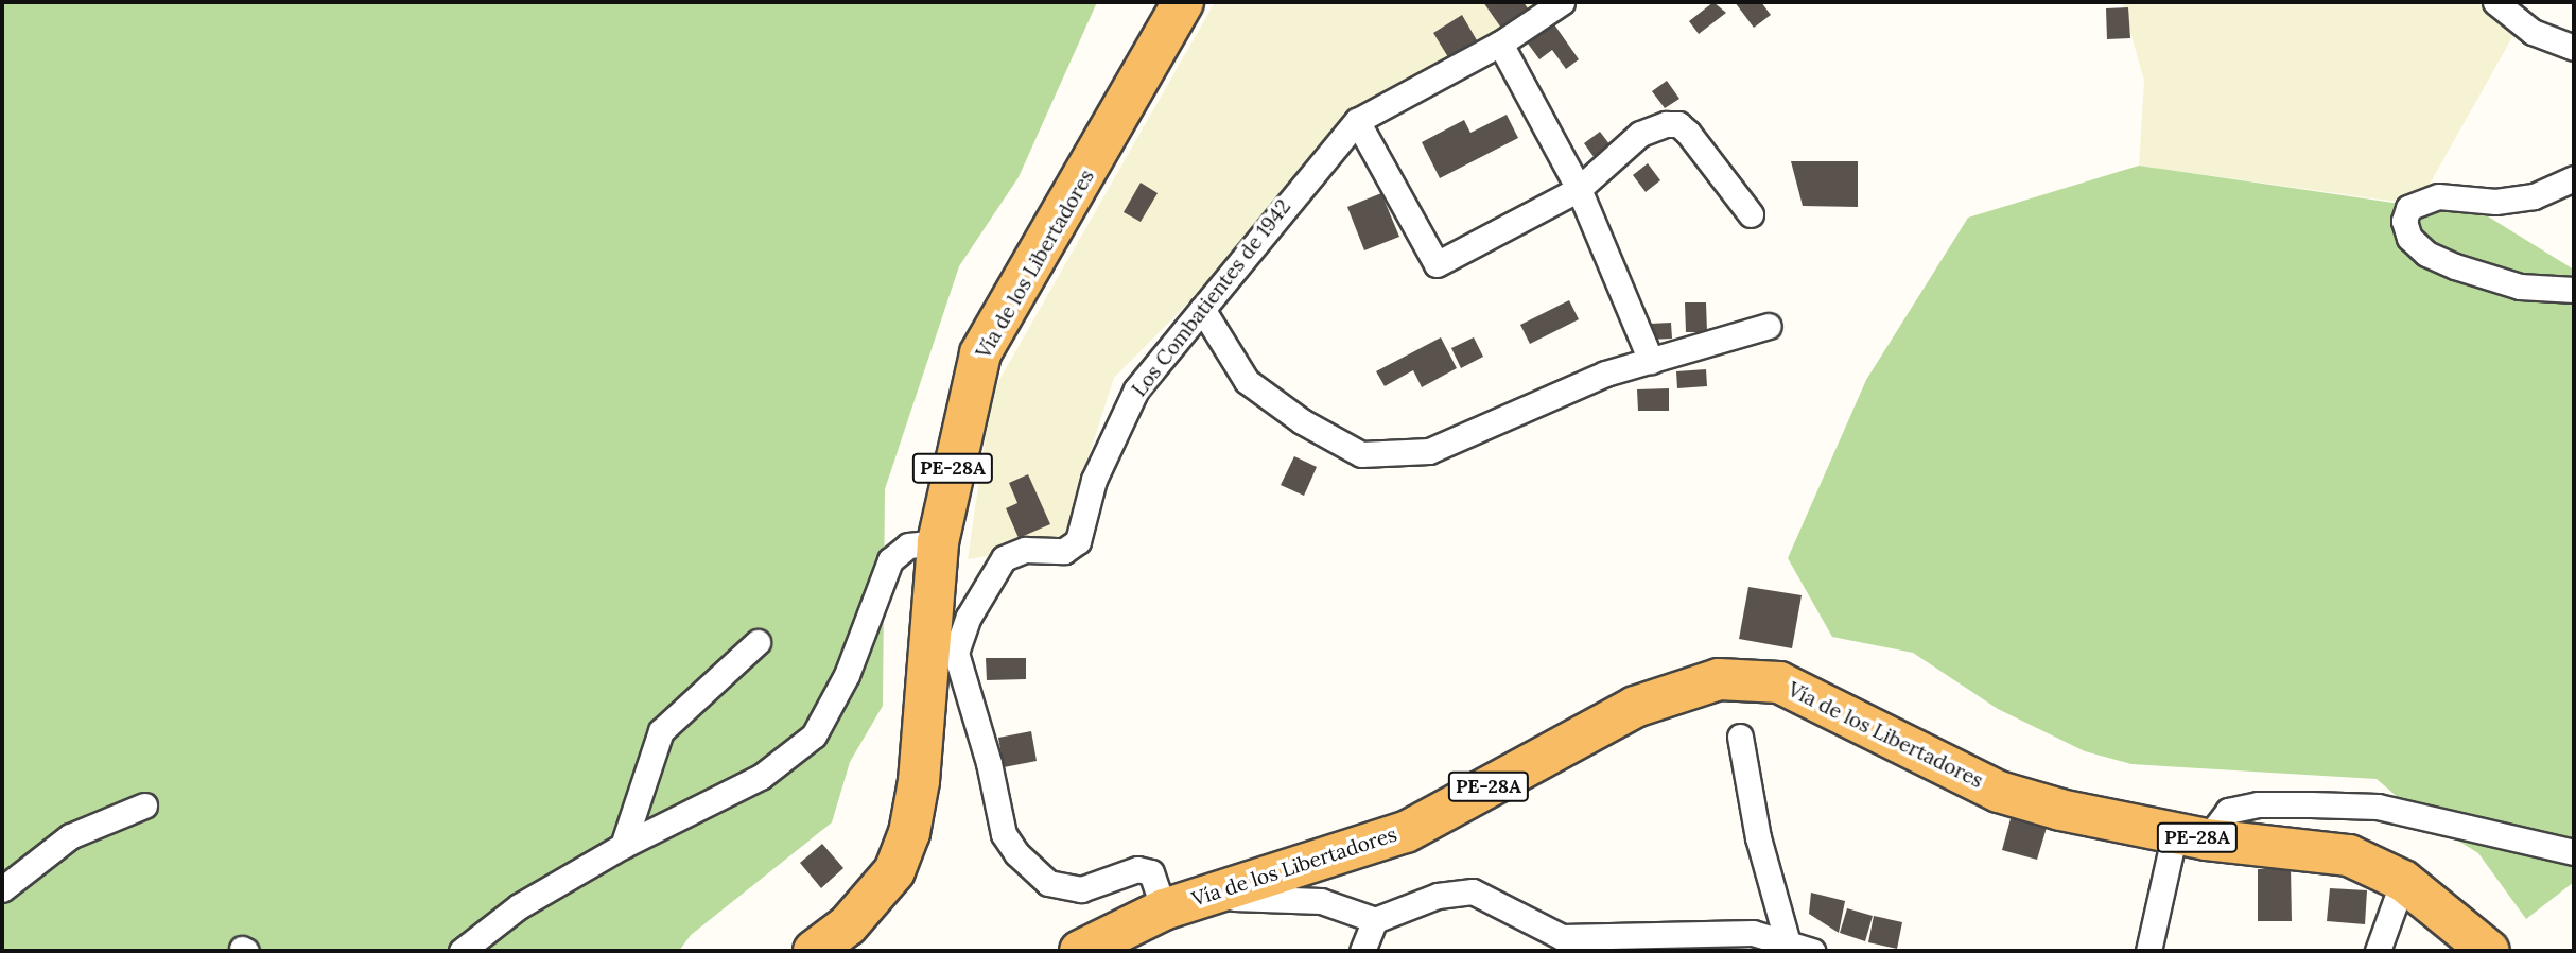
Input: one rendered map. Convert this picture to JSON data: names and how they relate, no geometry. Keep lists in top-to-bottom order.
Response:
{
  "streets": {
    "highway": ["Vía de los Libertadores", "PE-28A"],
    "street": ["Los Combatientes de 1942"]
  },
  "crossings": [
    ["Vía de los Libertadores", "Los Combatientes de 1942"]
  ]
}
